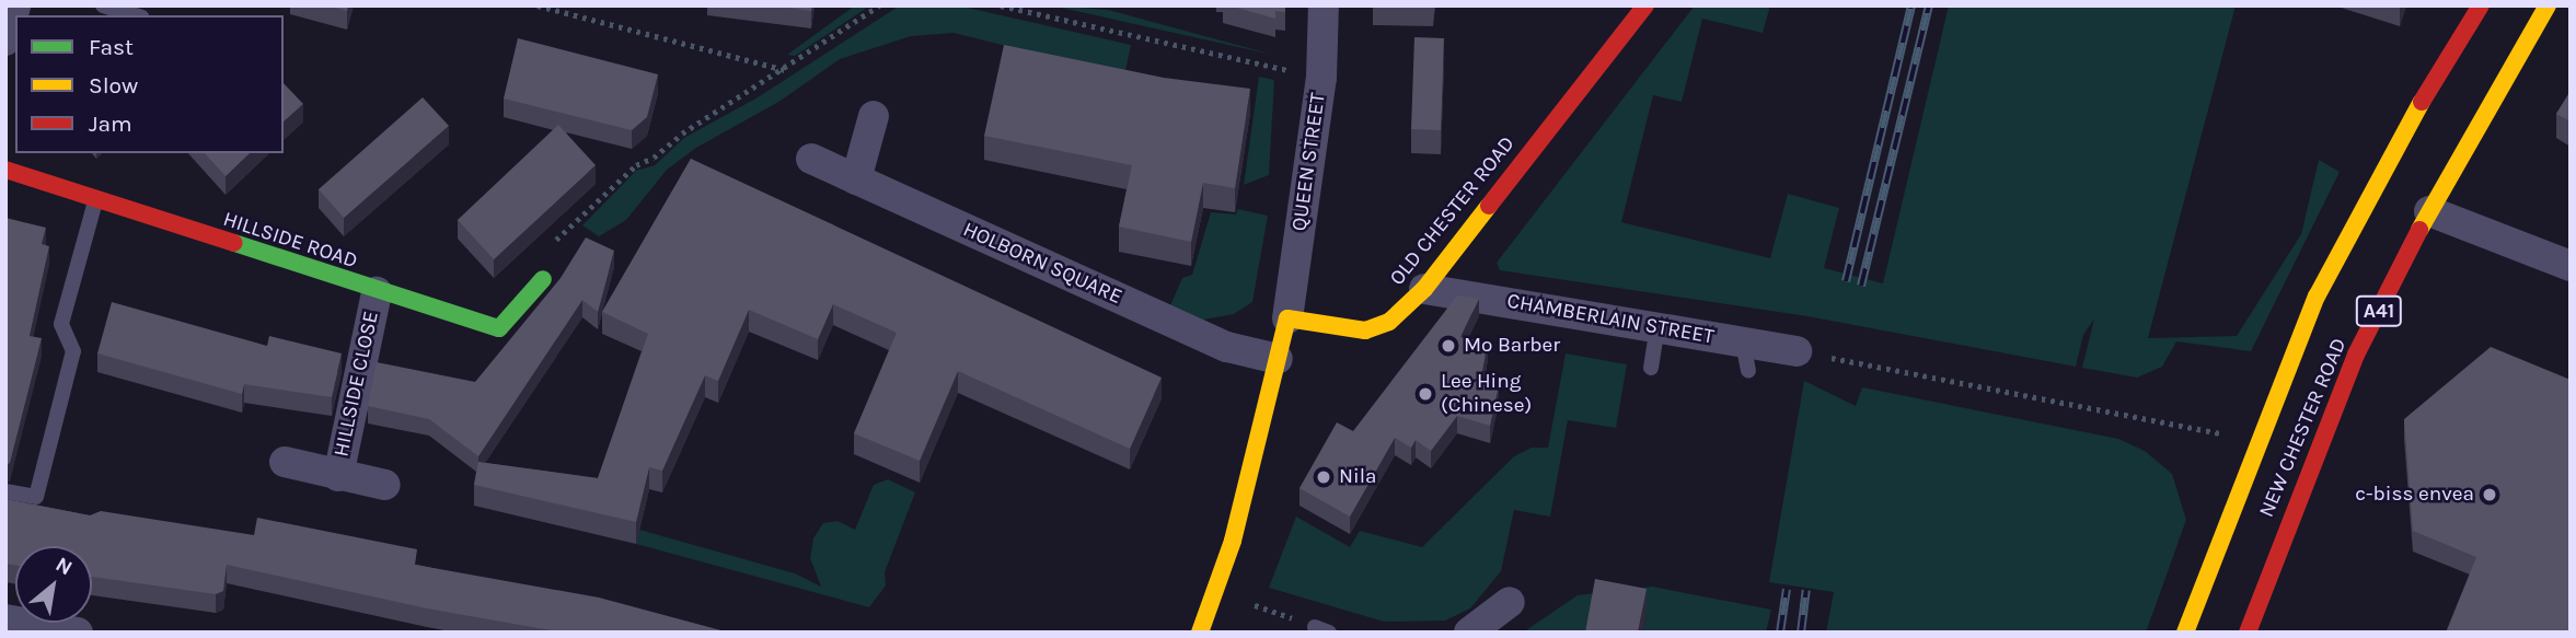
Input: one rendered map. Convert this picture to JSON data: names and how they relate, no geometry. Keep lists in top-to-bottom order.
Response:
{
  "streets": {
    "main road": [
      "OLD CHESTER ROAD",
      "HILLSIDE ROAD",
      "A41",
      "NEW CHESTER ROAD"
    ],
    "street": [
      "QUEEN STREET",
      "HOLBORN SQUARE",
      "CHAMBERLAIN STREET",
      "HILLSIDE CLOSE"
    ]
  },
  "crossings": [
    ["QUEEN STREET", "OLD CHESTER ROAD"],
    ["OLD CHESTER ROAD", "CHAMBERLAIN STREET"],
    ["HILLSIDE ROAD", "HILLSIDE CLOSE"]
  ],
  "places": [
    "Mo Barber",
    "Lee Hing (Chinese)",
    "Nila",
    "c-biss envea"
  ],
  "legend": ["Fast", "Slow", "Jam"],
  "north": "top right"
}
